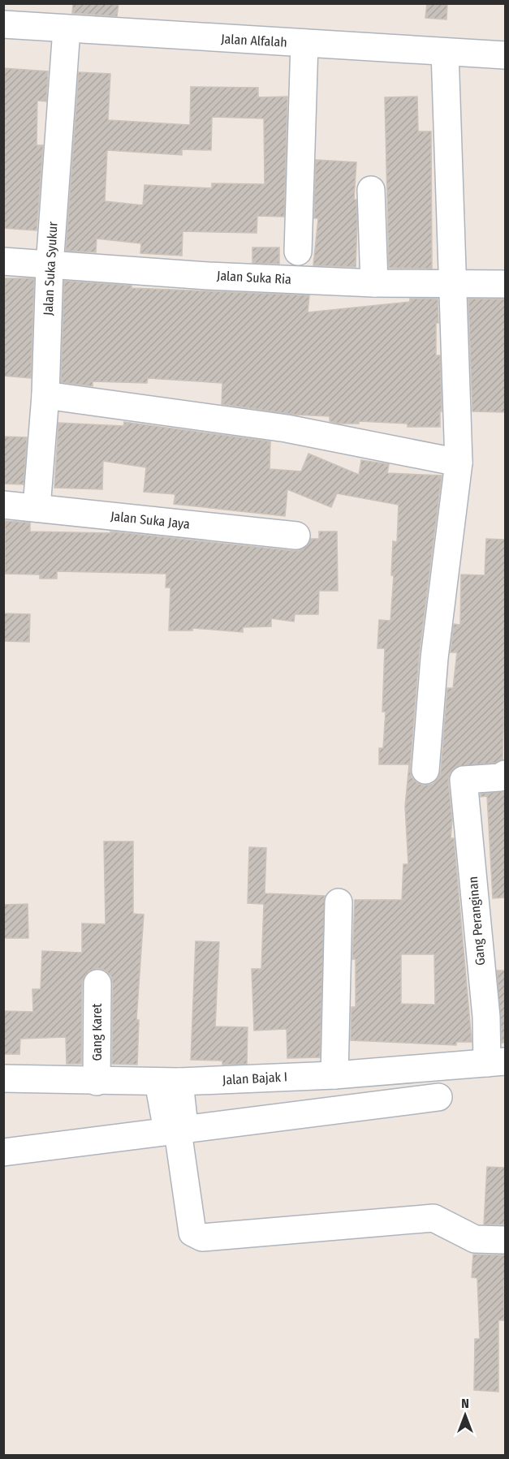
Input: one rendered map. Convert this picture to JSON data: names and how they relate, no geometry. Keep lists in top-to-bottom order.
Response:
{
  "streets": {
    "street": [
      "Jalan Alfalah",
      "Jalan Suka Syukur",
      "Jalan Suka Ria",
      "Jalan Suka Jaya",
      "Gang Peranginan",
      "Gang Karet",
      "Jalan Bajak I"
    ]
  },
  "crossings": [
    ["Jalan Alfalah", "Jalan Suka Syukur"],
    ["Jalan Suka Syukur", "Jalan Suka Ria"],
    ["Jalan Suka Syukur", "Jalan Suka Jaya"],
    ["Gang Peranginan", "Jalan Bajak I"],
    ["Gang Karet", "Jalan Bajak I"]
  ],
  "north": "top"
}
